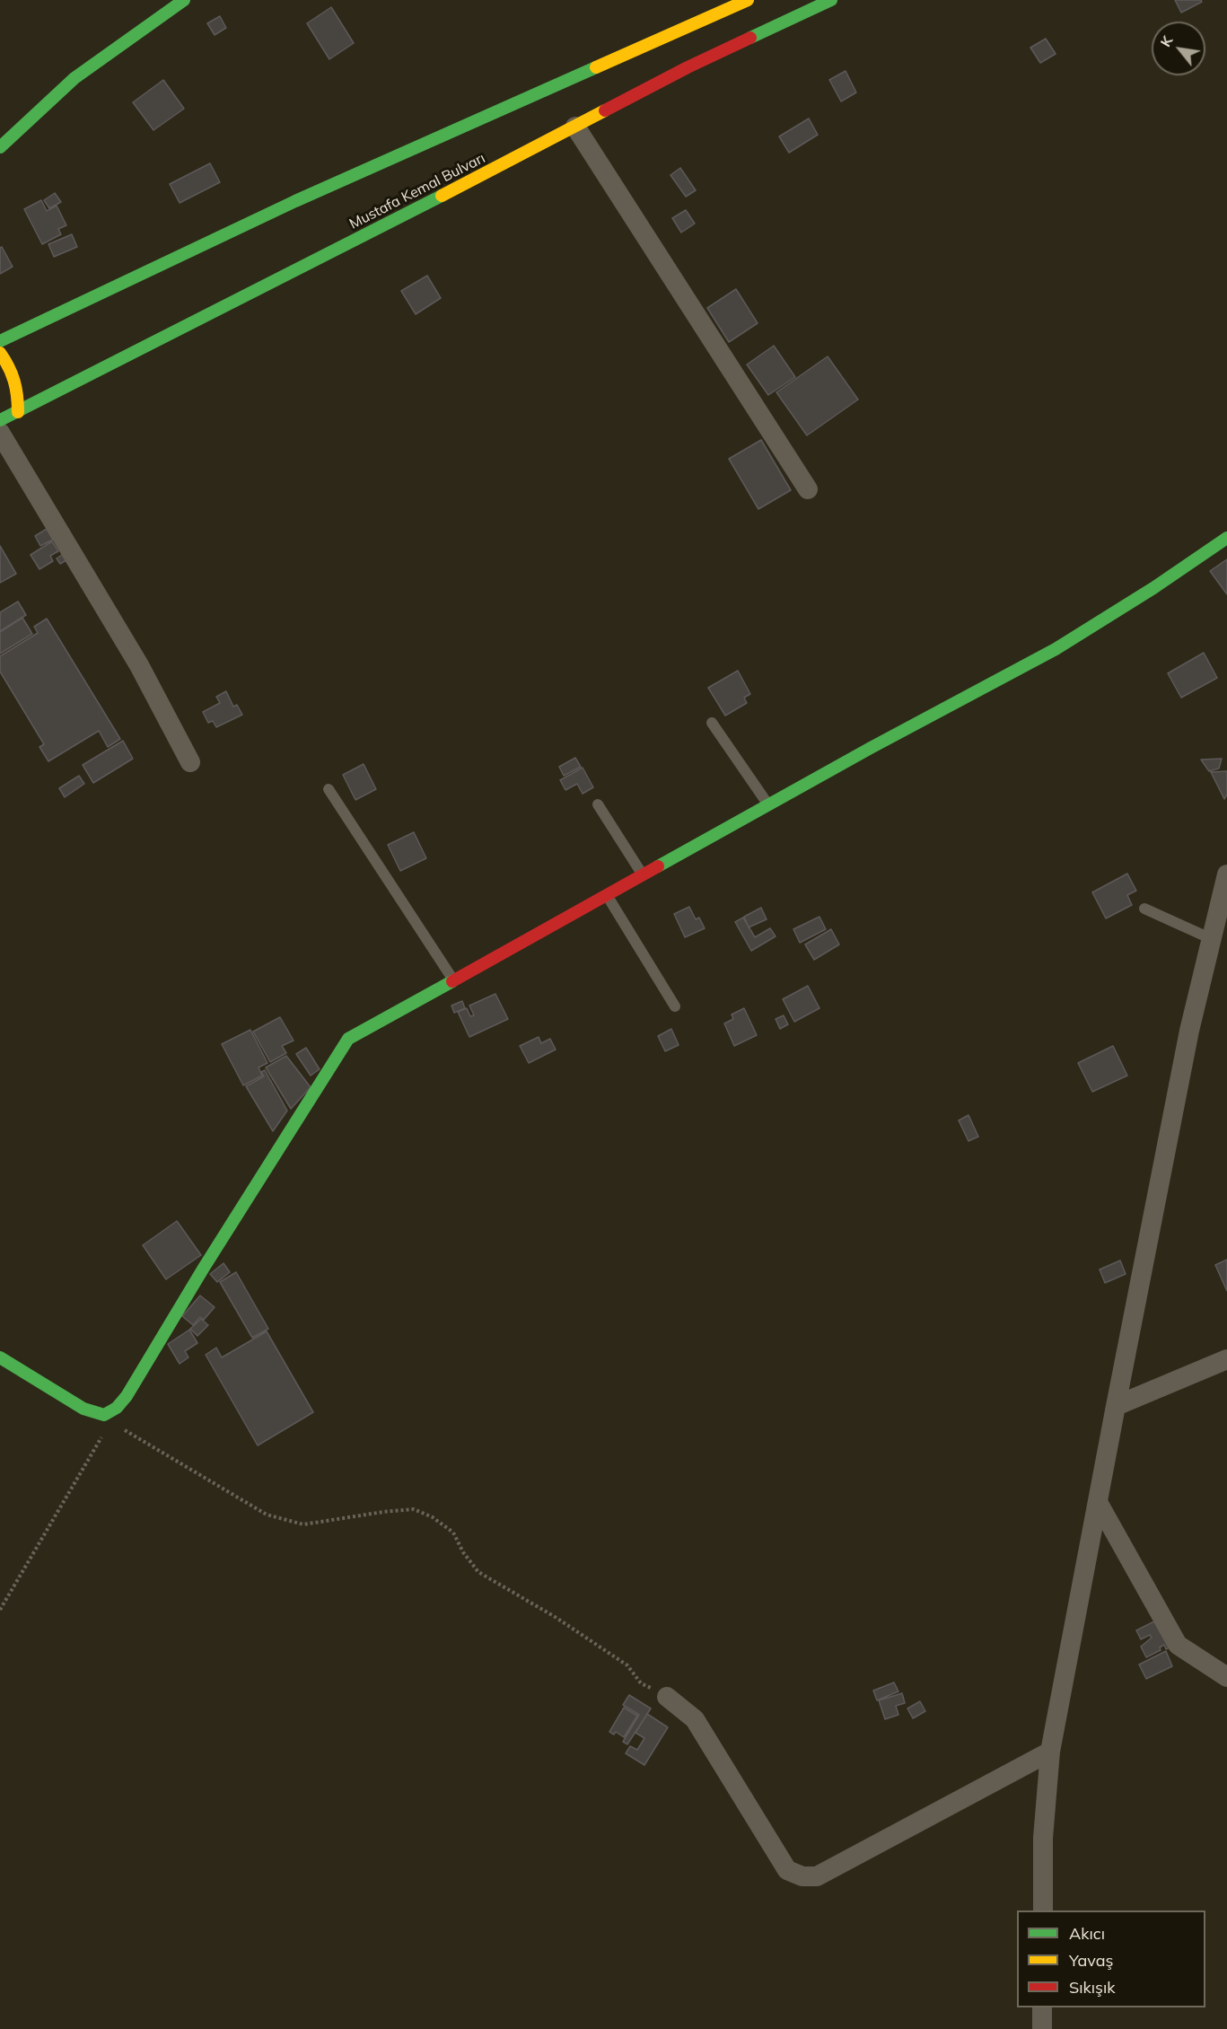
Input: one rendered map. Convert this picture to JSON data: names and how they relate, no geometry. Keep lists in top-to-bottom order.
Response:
{
  "streets": {
    "main road": ["Mustafa Kemal Bulvarı"]
  },
  "legend": ["Akıcı", "Yavaş", "Sıkışık"],
  "north": "top left"
}
